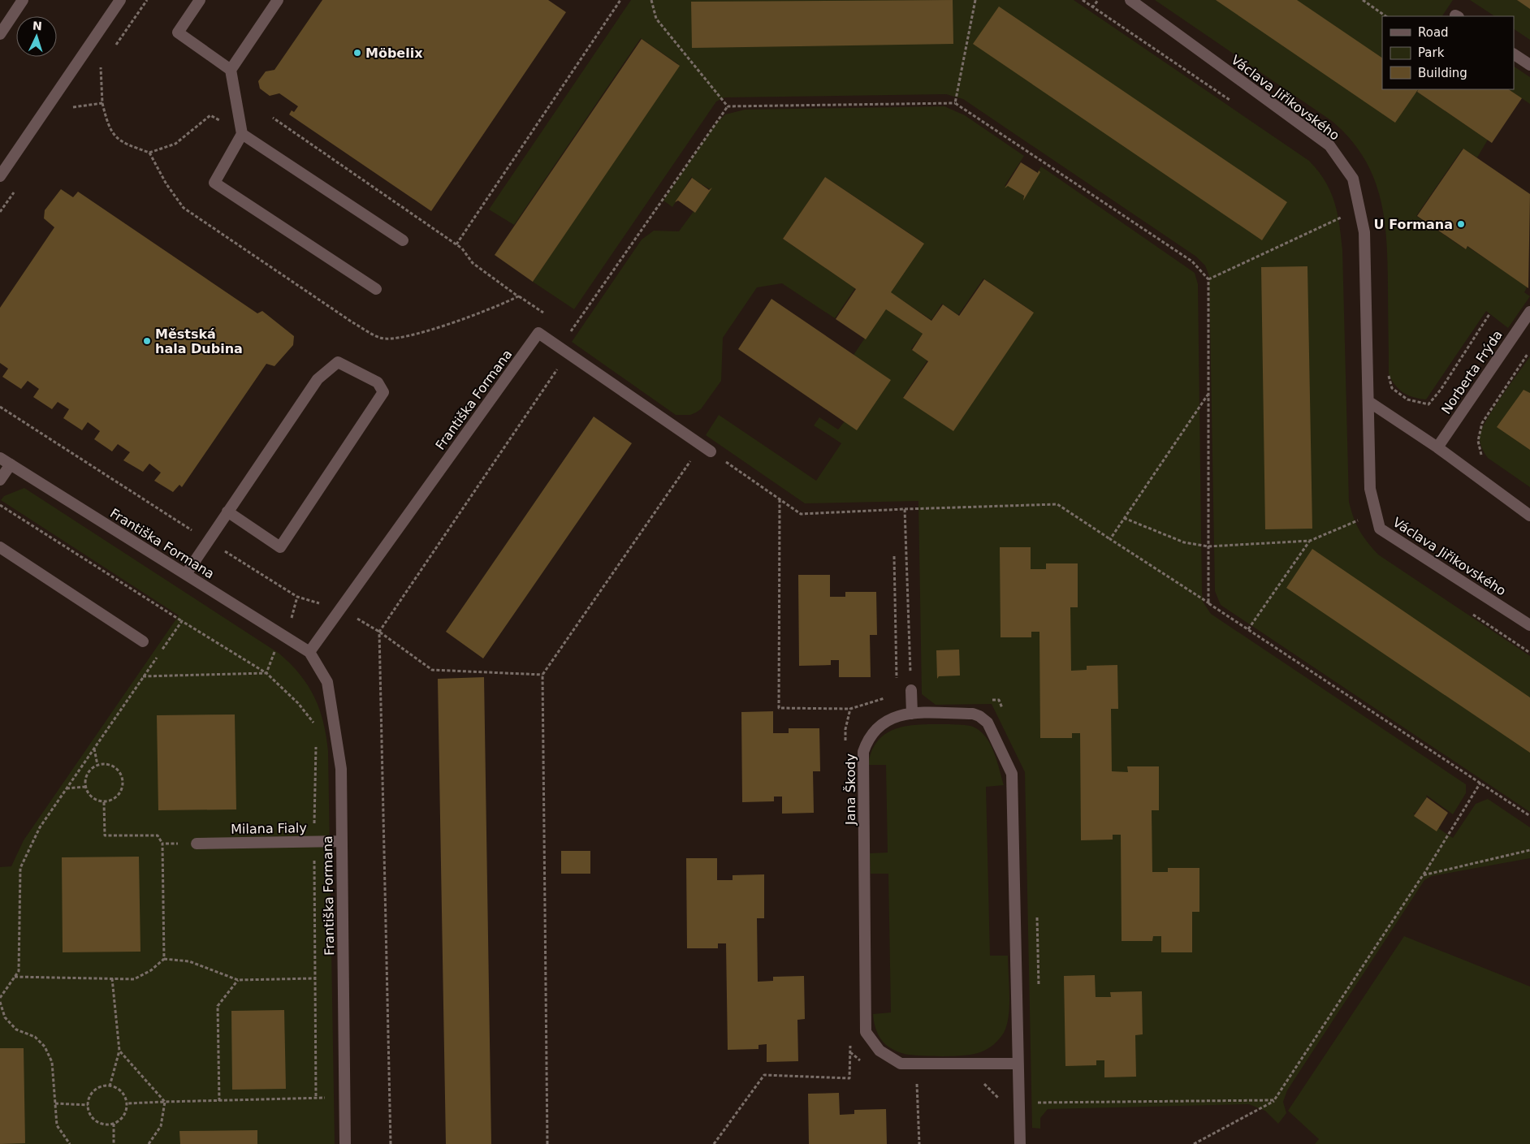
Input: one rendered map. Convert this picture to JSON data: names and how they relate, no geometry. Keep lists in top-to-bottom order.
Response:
{
  "streets": {
    "street": [
      "Václava Jiřikovského",
      "Norberta Frýda",
      "Františka Formana",
      "Jana Škody",
      "Milana Fialy"
    ]
  },
  "crossings": [
    ["Františka Formana", "Milana Fialy"]
  ],
  "places": ["Möbelix", "U Formana", "Městská hala Dubina"],
  "legend": ["Road", "Park", "Building"],
  "north": "top"
}
